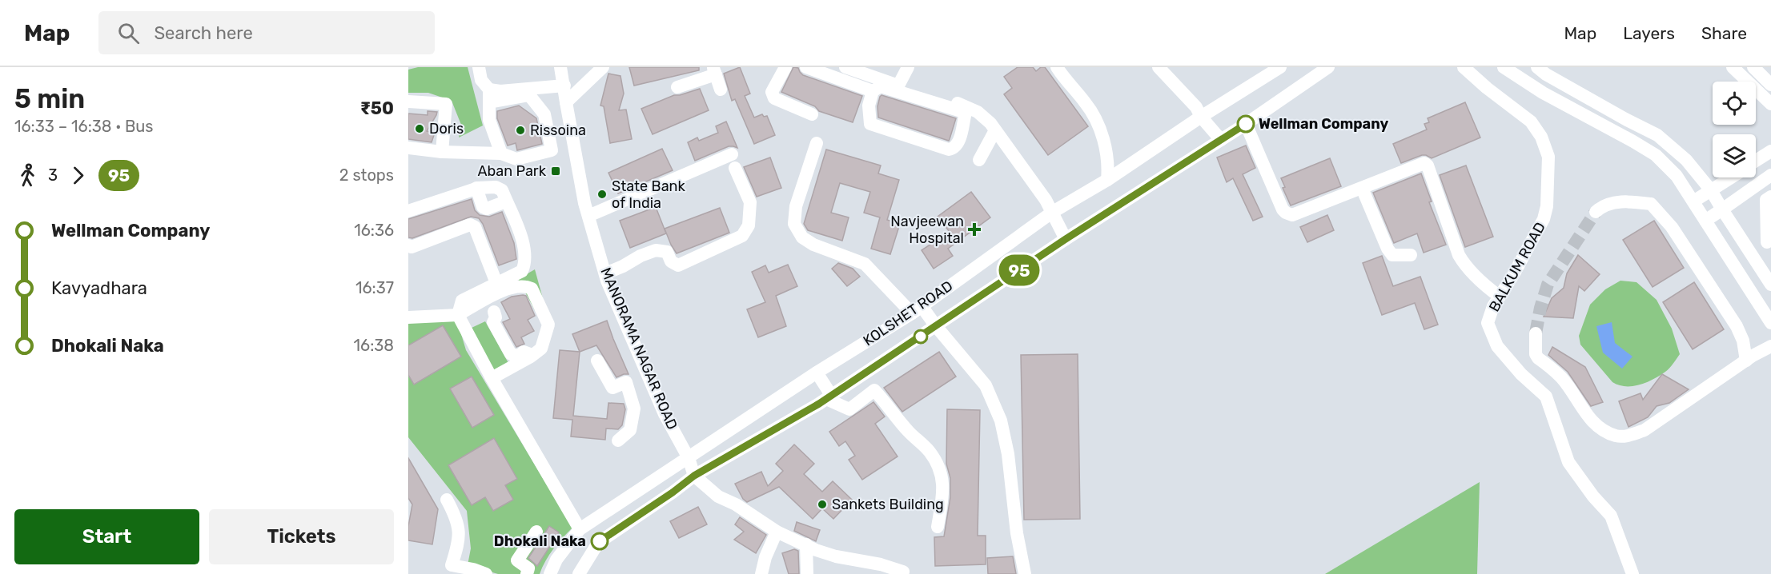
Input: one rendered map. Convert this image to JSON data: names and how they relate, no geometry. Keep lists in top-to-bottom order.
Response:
{
  "streets": {
    "street": ["BALKUM ROAD", "KOLSHET ROAD", "MANORAMA NAGAR ROAD"]
  },
  "crossings": [
    ["KOLSHET ROAD", "MANORAMA NAGAR ROAD"]
  ],
  "places": {
    "other": [
      "Wellman Company",
      "Doris",
      "Rissoina",
      "State Bank of India",
      "Sankets Building",
      "Dhokali Naka"
    ],
    "transit": ["Aban Park"],
    "health": ["Navjeewan Hospital"]
  },
  "lines": ["bus line 95"],
  "page": {
    "header": "Map",
    "search": "Search here",
    "nav": ["Map", "Layers", "Share"],
    "heading": ["5 min", "16:33 – 16:38 · Bus", "₹50"],
    "on_map": "95",
    "legs": ["3", "95", "2 stops"],
    "list": [
      {
        "name": "Wellman Company",
        "value": "16:36"
      },
      {
        "name": "Kavyadhara",
        "value": "16:37"
      },
      {
        "name": "Dhokali Naka",
        "value": "16:38"
      }
    ],
    "buttons": ["Start", "Tickets"]
  }
}
